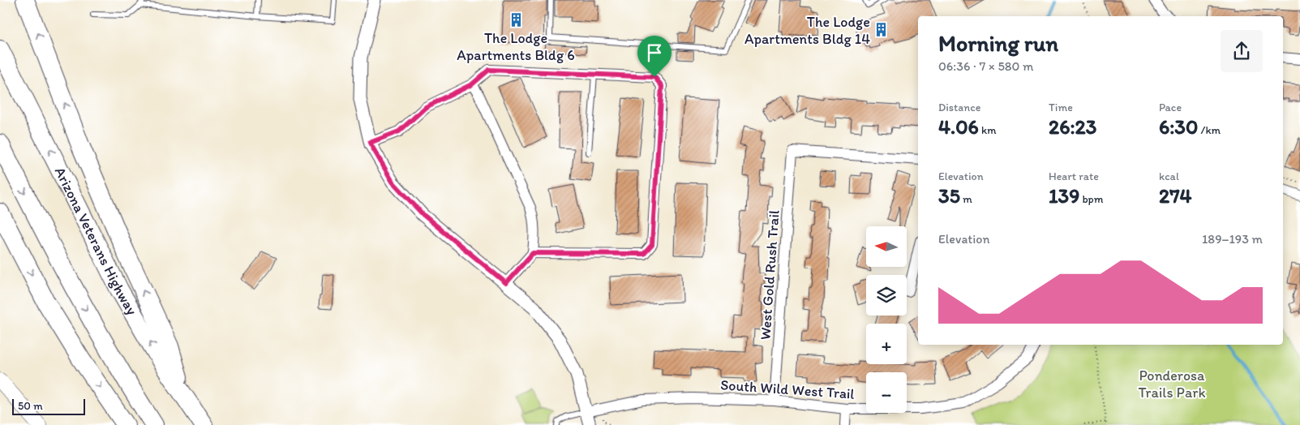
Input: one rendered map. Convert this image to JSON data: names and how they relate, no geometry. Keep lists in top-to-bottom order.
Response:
{
  "streets": {
    "highway": ["Arizona Veterans Highway"],
    "street": ["West Gold Rush Trail", "South Wild West Trail"]
  },
  "crossings": [
    ["West Gold Rush Trail", "South Wild West Trail"]
  ],
  "parks": ["Ponderosa Trails Park"],
  "places": {
    "building": ["The Lodge Apartments Bldg 6", "The Lodge Apartments Bldg 14"]
  },
  "scale_bar": "50 m",
  "north": "left",
  "page": {
    "heading": ["Morning run", "06:36 · 7 × 580 m"],
    "stats": [
      ["Distance", "4.06 km"],
      ["Time", "26:23"],
      ["Pace", "6:30 /km"],
      ["Elevation", "35 m"],
      ["Heart rate", "139 bpm"],
      ["kcal", "274"]
    ],
    "chart": ["Elevation", "189–193 m"],
    "map_buttons": ["+", "−"],
    "scale": "50 m"
  }
}
